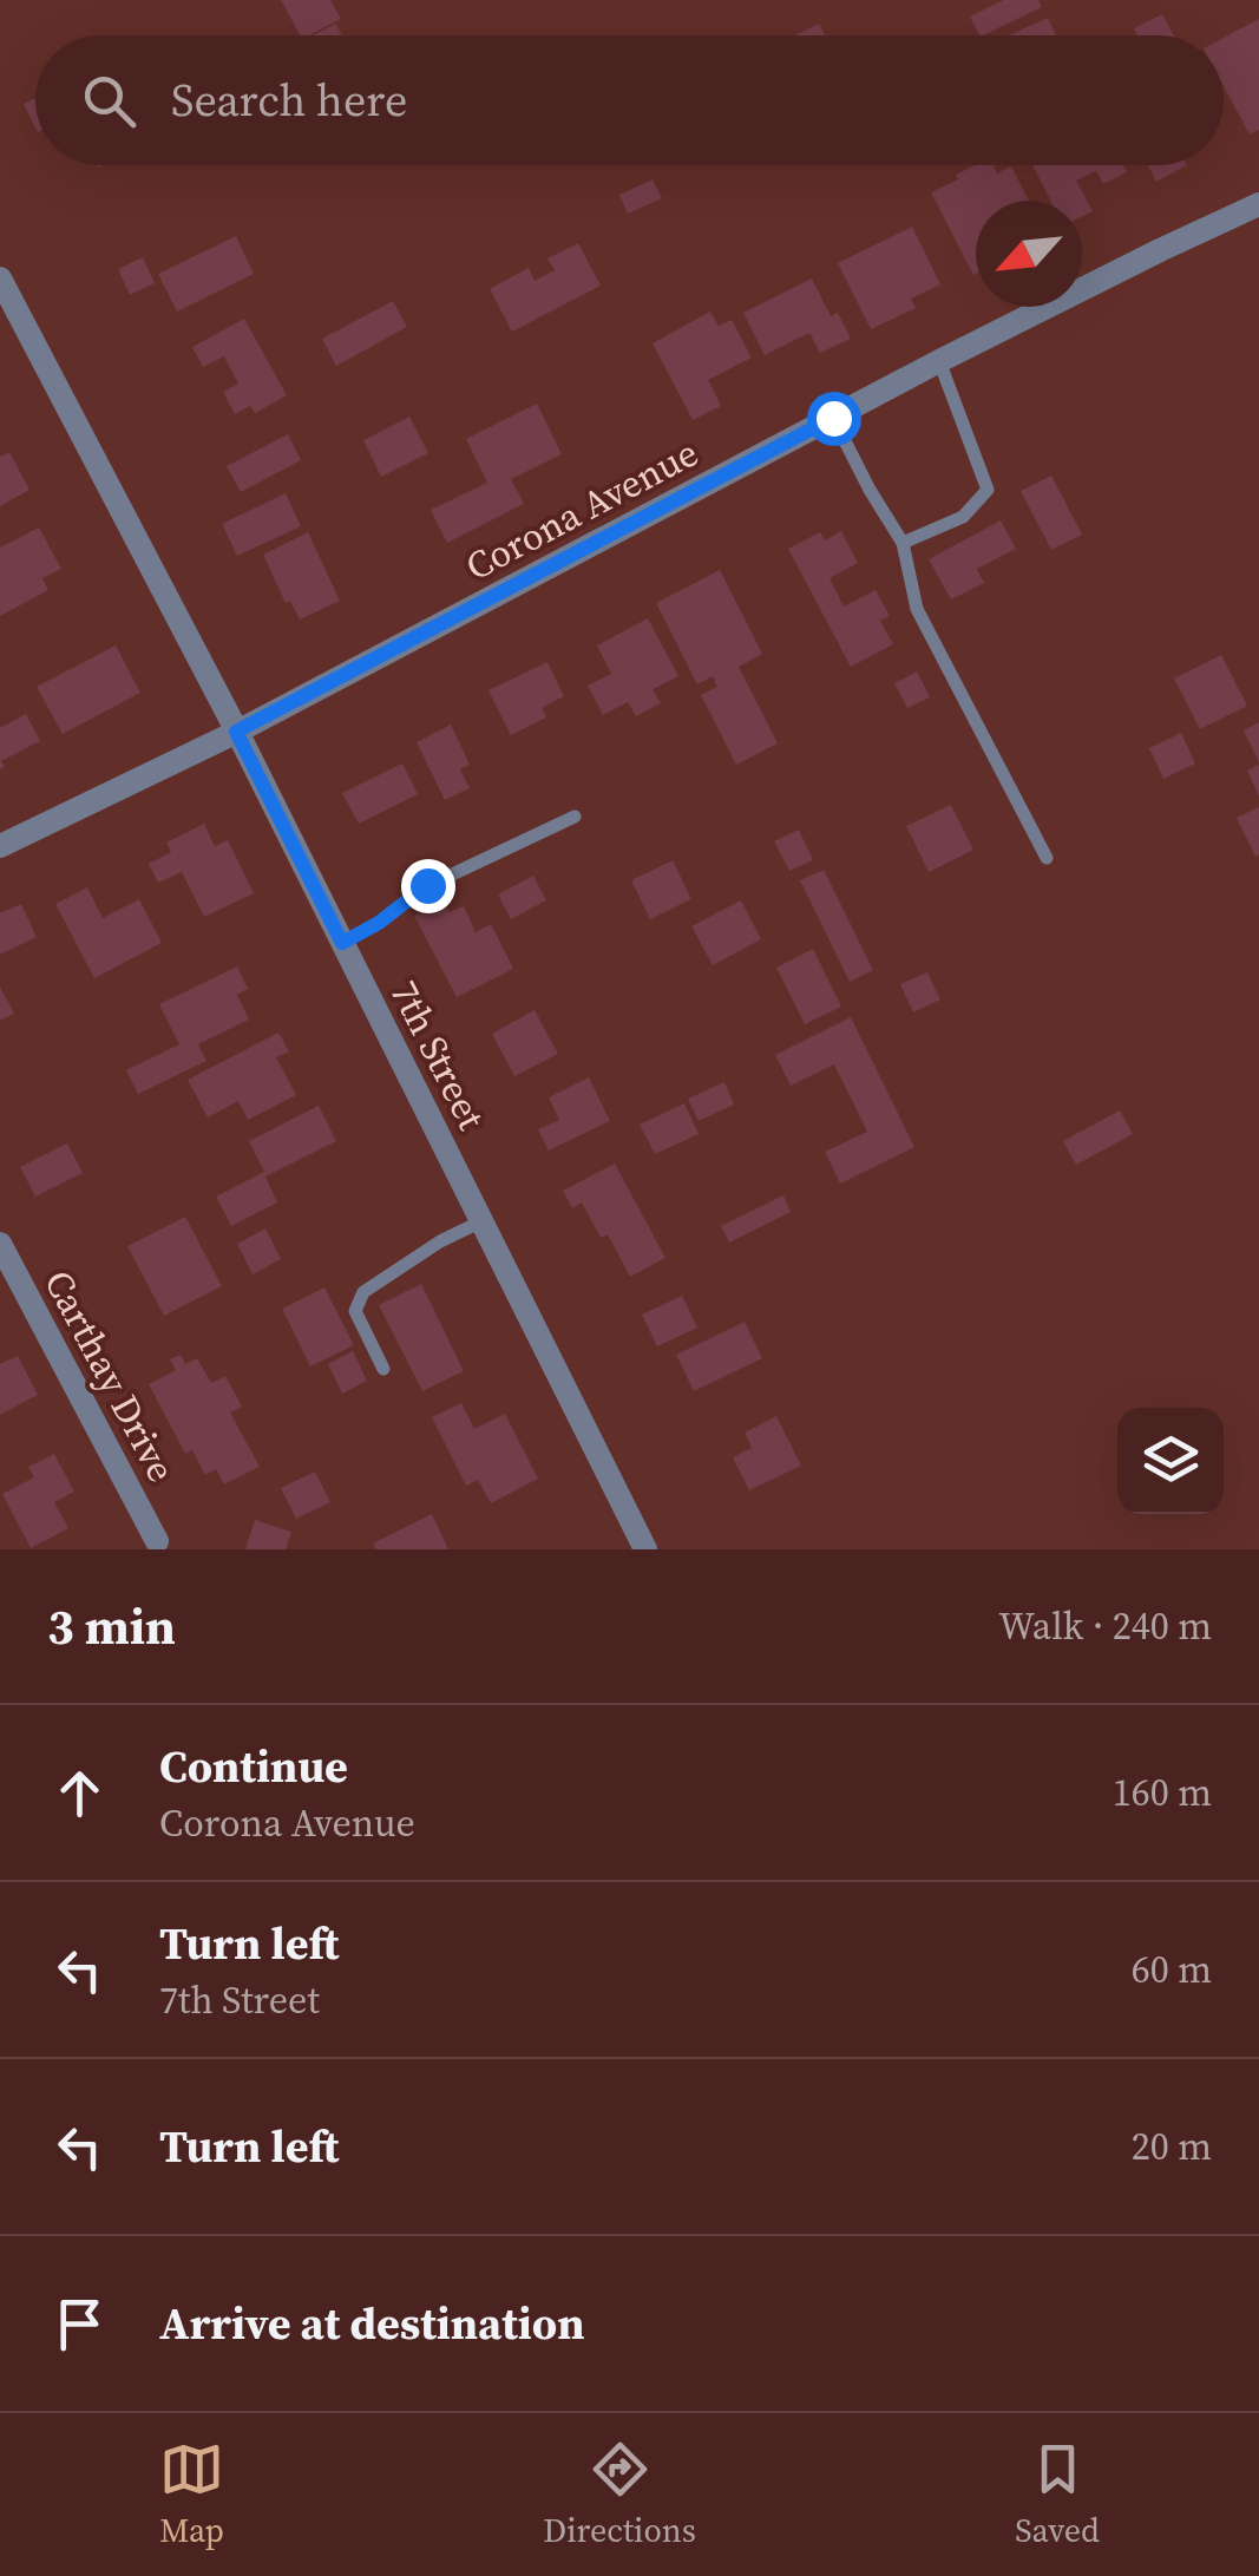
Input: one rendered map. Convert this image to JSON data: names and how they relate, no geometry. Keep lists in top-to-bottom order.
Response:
{
  "streets": {
    "street": ["Corona Avenue", "7th Street", "Carthay Drive"]
  },
  "crossings": [
    ["Corona Avenue", "7th Street"]
  ],
  "north": "bottom left",
  "page": {
    "search": "Search here",
    "heading": ["3 min", "Walk · 240 m"],
    "list": [
      ["Continue", "Corona Avenue", "160 m"],
      ["Turn left", "7th Street", "60 m"],
      ["Turn left", "20 m"],
      "Arrive at destination"
    ],
    "nav": ["Map", "Directions", "Saved"]
  }
}
